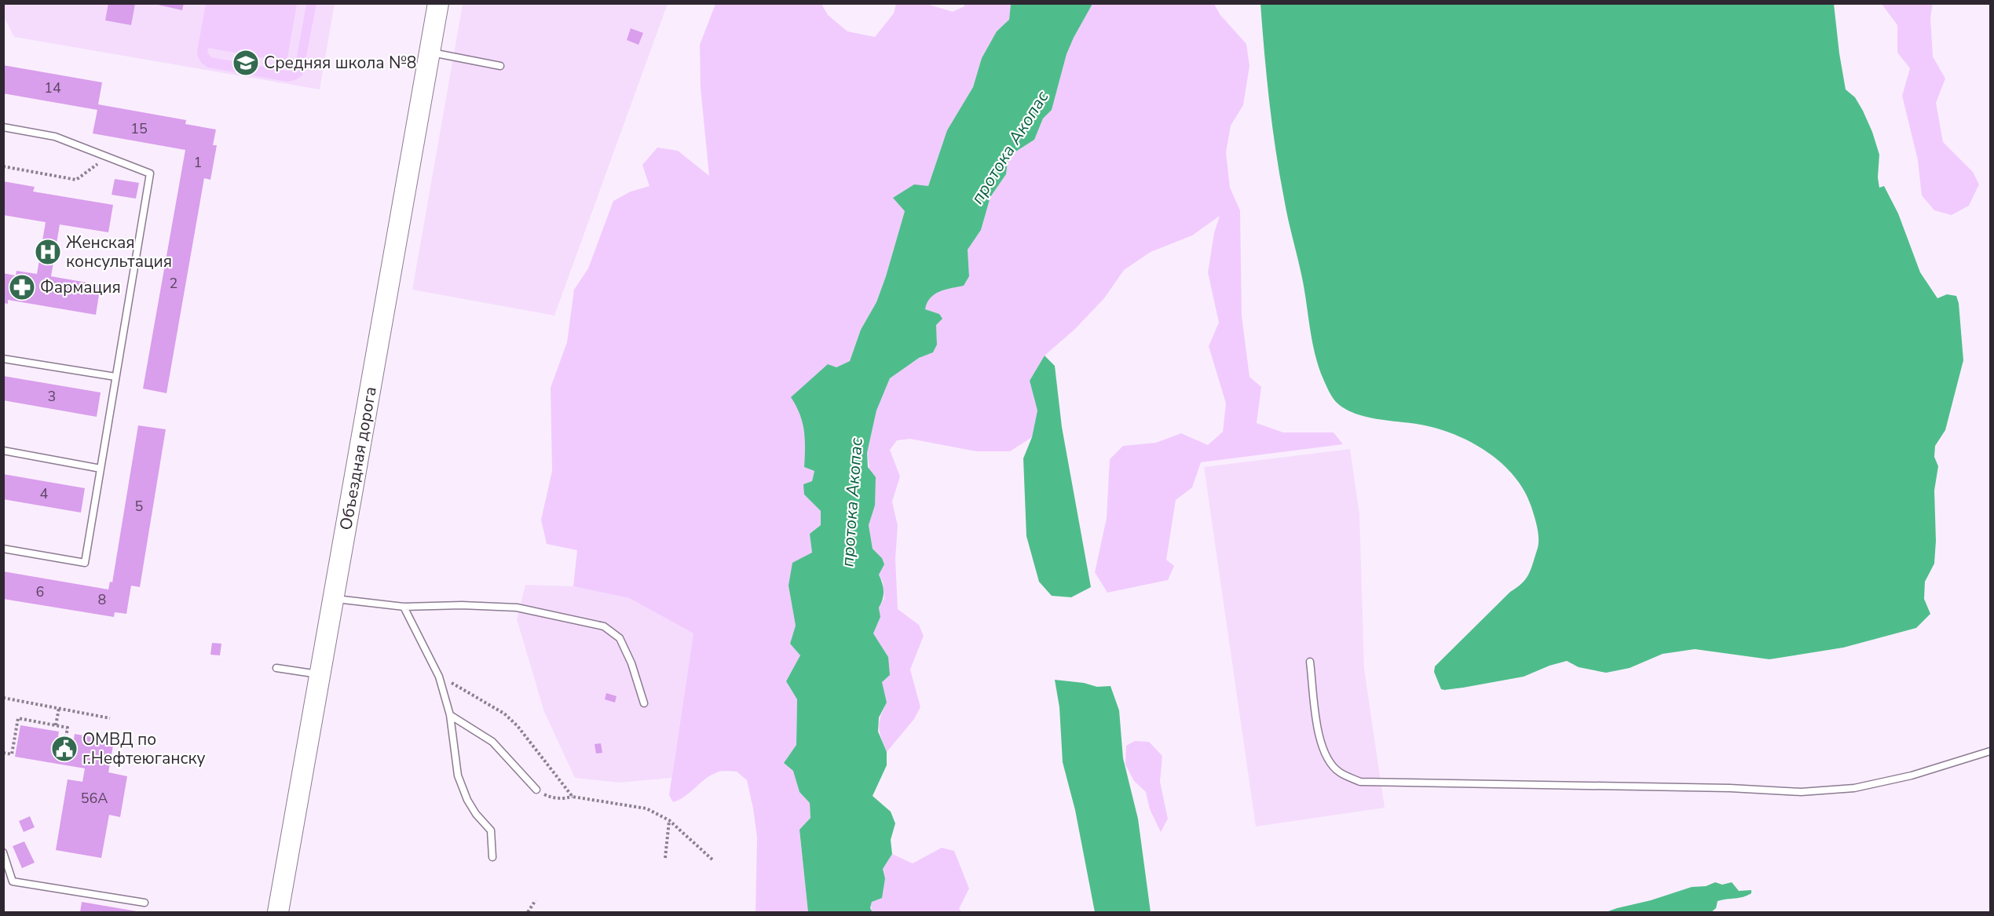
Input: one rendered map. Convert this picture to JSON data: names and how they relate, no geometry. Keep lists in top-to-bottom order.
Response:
{
  "streets": {
    "main road": ["Объездная дорога"]
  },
  "water": ["протока Акопас"],
  "places": {
    "school or university": ["Средняя школа №8"],
    "hospital": ["Женская консультация"],
    "pharmacy": ["Фармация"],
    "public building": ["ОМВД по г.Нефтеюганску"]
  },
  "house_numbers": [
    "14",
    "15",
    "1",
    "2",
    "3",
    "4",
    "5",
    "6",
    "8",
    "56А"
  ]
}
